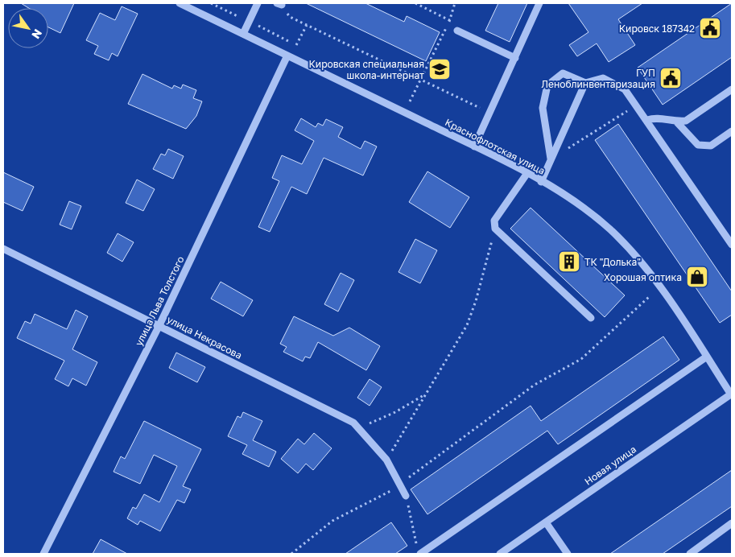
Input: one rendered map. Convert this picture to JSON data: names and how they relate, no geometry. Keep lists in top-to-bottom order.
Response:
{
  "streets": {
    "street": [
      "Краснофлотская улица",
      "улица Льва Толстого",
      "улица Некрасова",
      "Новая улица"
    ]
  },
  "crossings": [
    ["Краснофлотская улица", "улица Льва Толстого"],
    ["Краснофлотская улица", "Новая улица"],
    ["улица Льва Толстого", "улица Некрасова"]
  ],
  "places": {
    "public building": ["Кировск 187342", "ГУП Леноблинвентаризация"],
    "school or university": ["Кировская специальная школа-интернат"],
    "building": ["ТК \"Долька\""],
    "shop": ["Хорошая оптика"]
  },
  "north": "bottom right"
}
